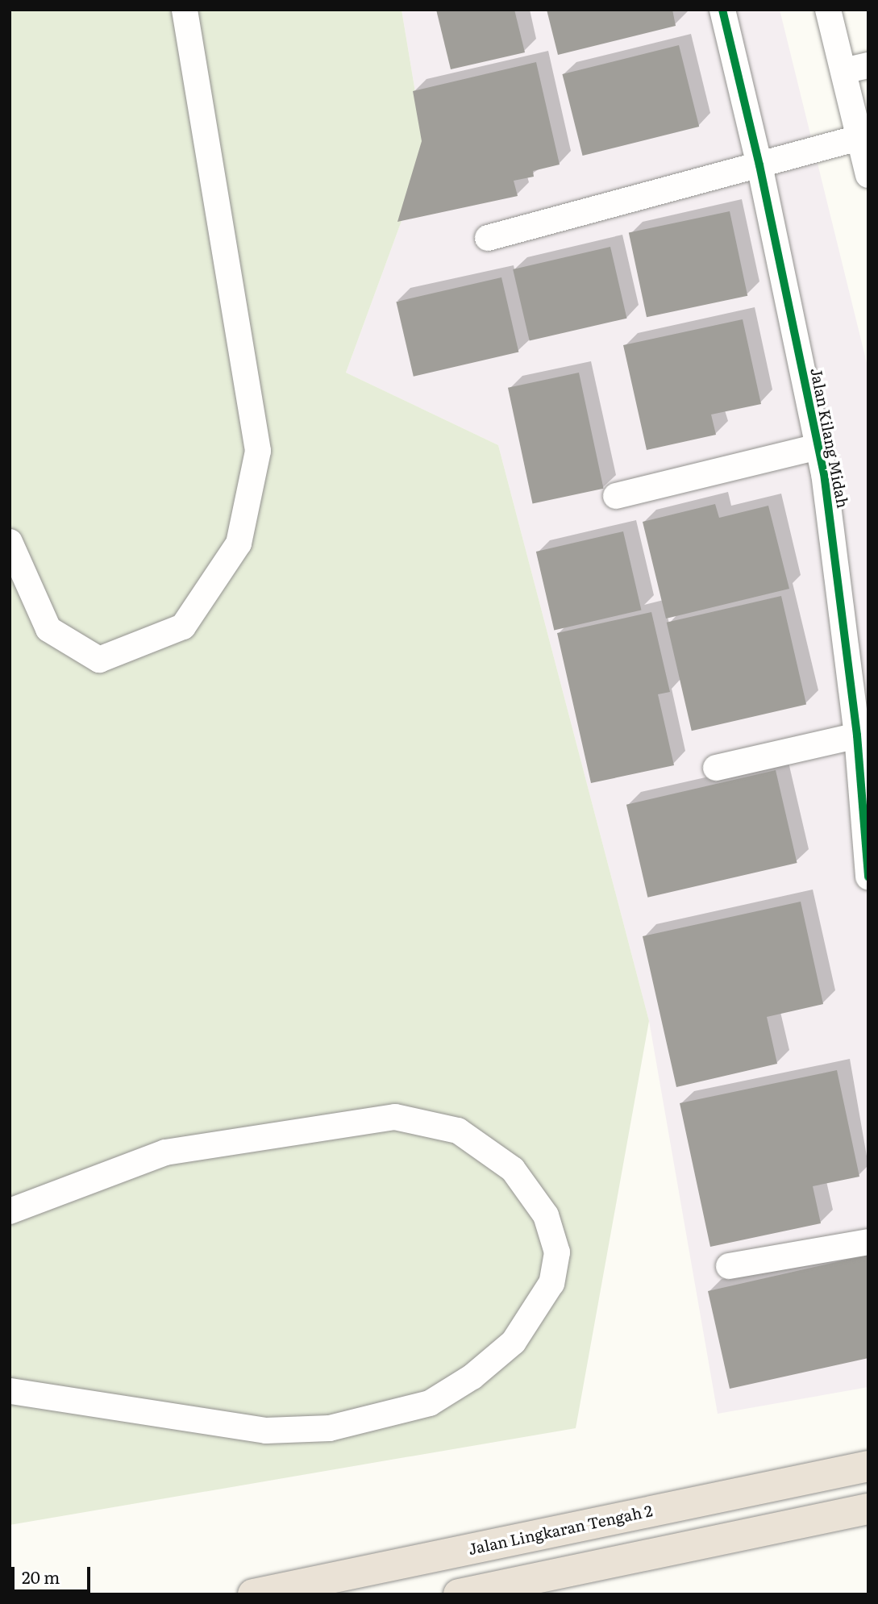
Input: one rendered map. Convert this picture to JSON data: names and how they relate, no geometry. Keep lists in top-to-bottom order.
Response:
{
  "streets": {
    "highway": ["Jalan Lingkaran Tengah 2"],
    "street": ["Jalan Kilang Midah"]
  },
  "scale_bar": "20 m"
}
